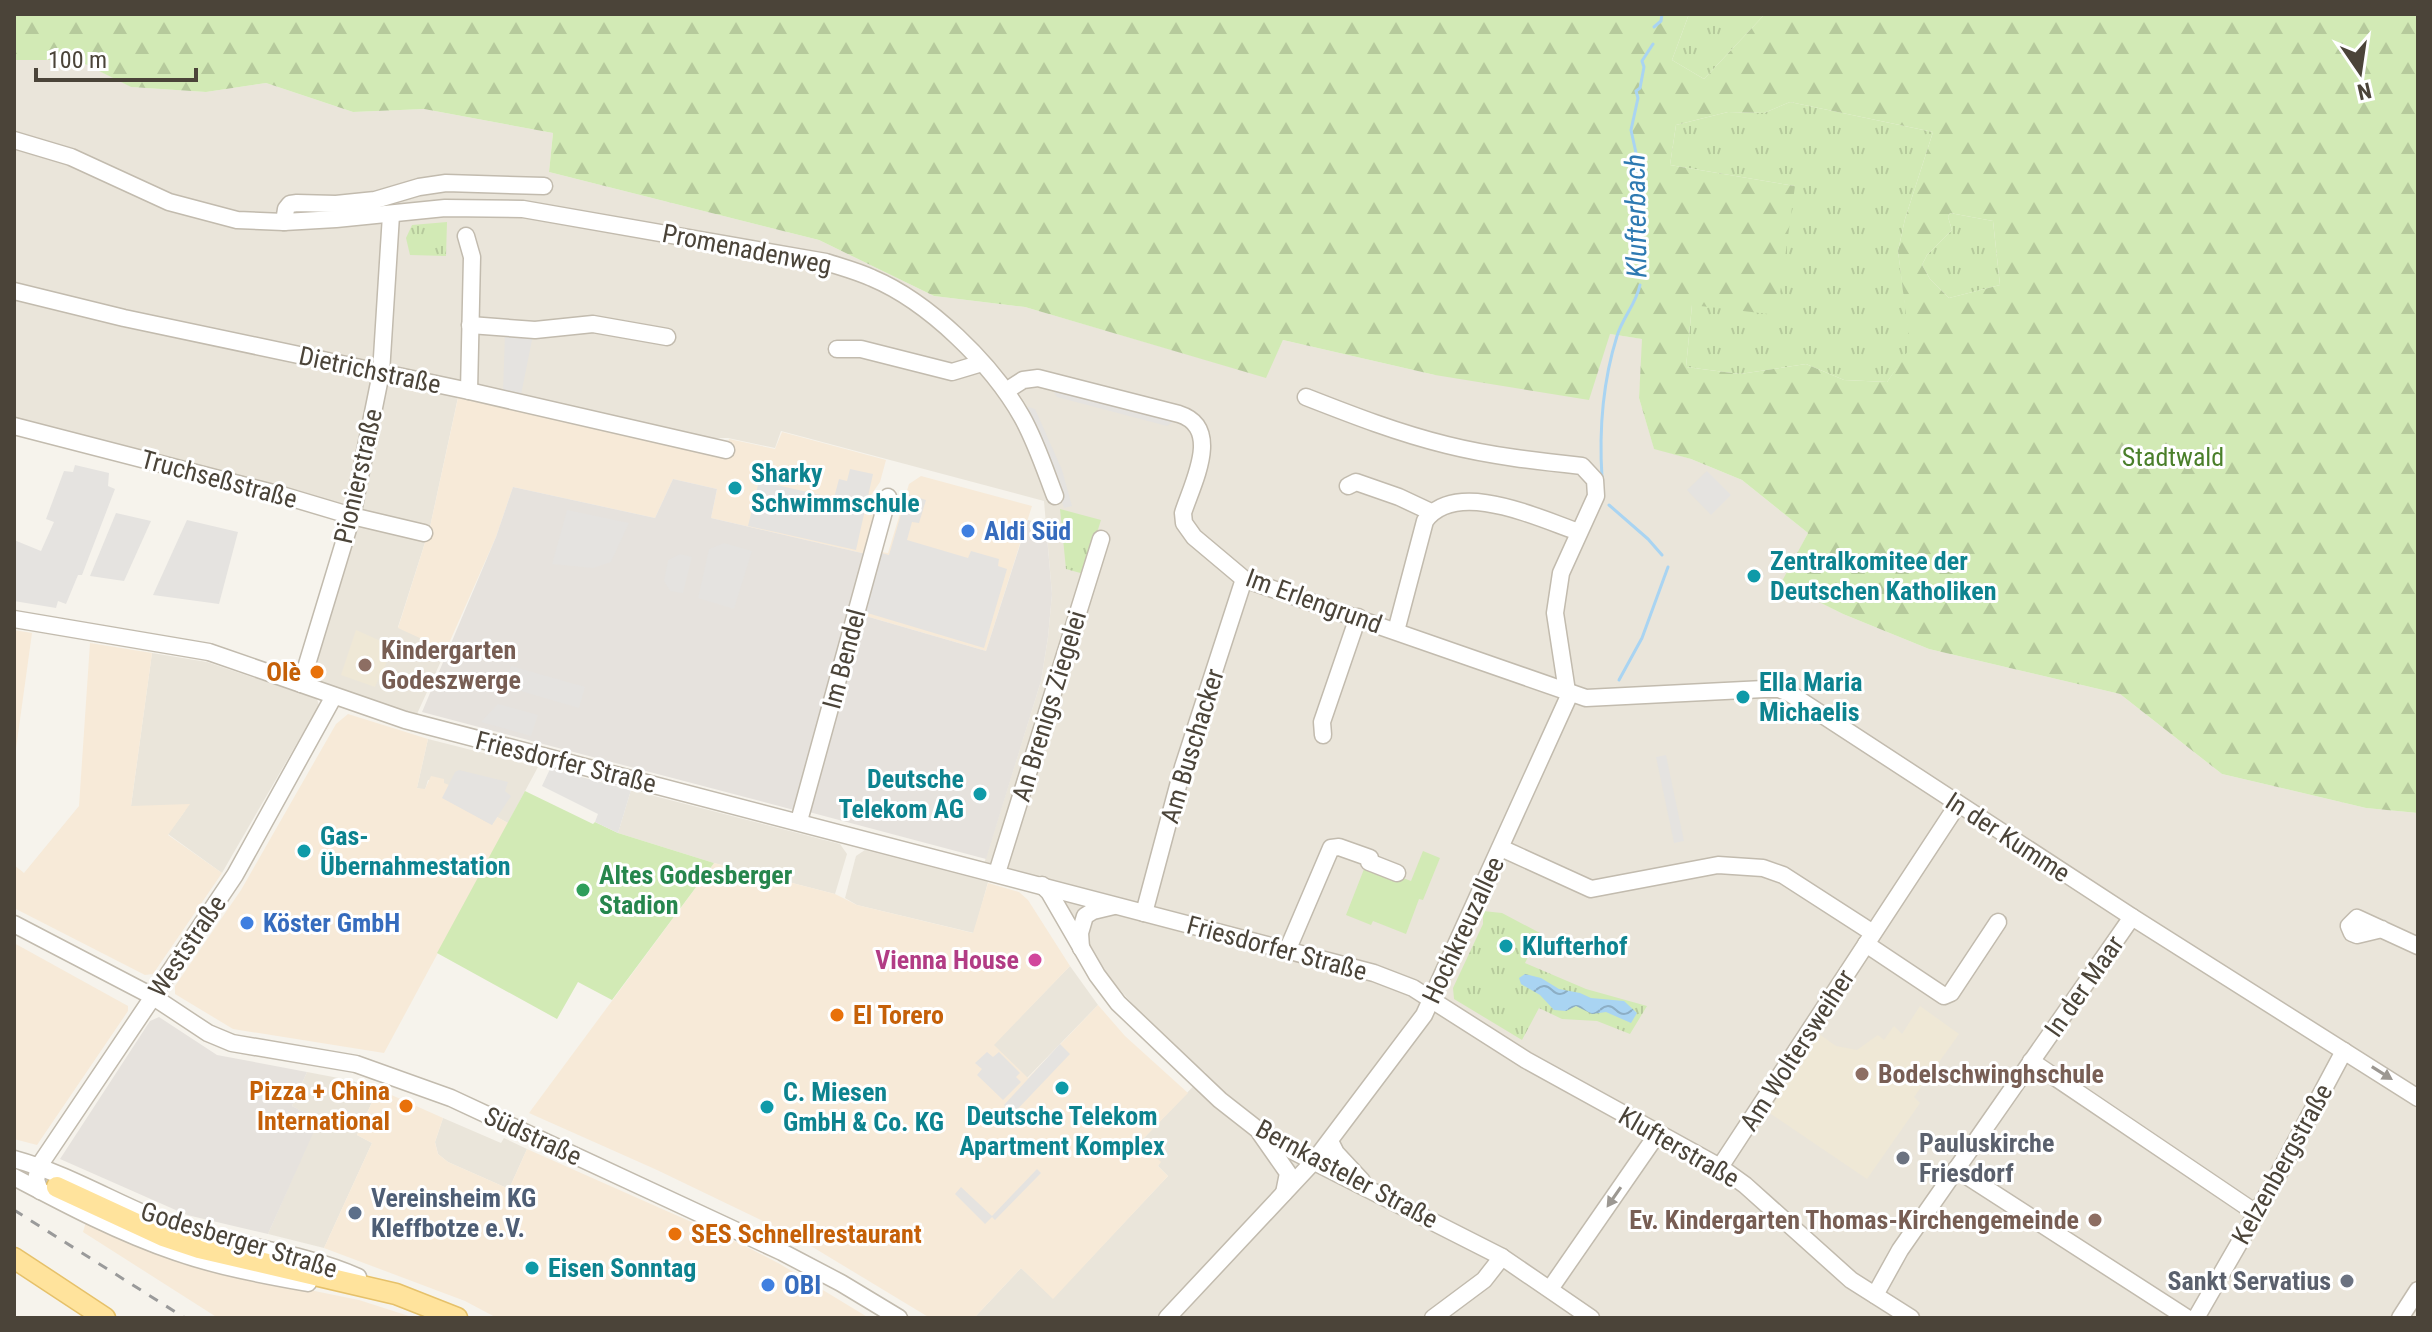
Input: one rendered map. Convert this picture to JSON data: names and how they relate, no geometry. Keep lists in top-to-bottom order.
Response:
{
  "streets": {
    "main road": ["Godesberger Straße"],
    "street": [
      "Promenadenweg",
      "Dietrichstraße",
      "Pionierstraße",
      "Truchseßstraße",
      "Im Erlengrund",
      "Im Bendel",
      "An Brenigs Ziegelei",
      "Am Buschacker",
      "Friesdorfer Straße",
      "In der Kumme",
      "Hochkreuzallee",
      "Weststraße",
      "In der Maar",
      "Am Woltersweiher",
      "Südstraße",
      "Klufterstraße",
      "Kelzenbergstraße",
      "Bernkasteler Straße"
    ]
  },
  "crossings": [
    ["Promenadenweg", "Pionierstraße"],
    ["Promenadenweg", "Im Erlengrund"],
    ["Dietrichstraße", "Pionierstraße"],
    ["Pionierstraße", "Truchseßstraße"],
    ["Pionierstraße", "Friesdorfer Straße"],
    ["Im Erlengrund", "Am Buschacker"],
    ["Im Erlengrund", "In der Kumme"],
    ["Im Erlengrund", "Hochkreuzallee"],
    ["Im Bendel", "Friesdorfer Straße"],
    ["An Brenigs Ziegelei", "Friesdorfer Straße"],
    ["Am Buschacker", "Friesdorfer Straße"],
    ["Friesdorfer Straße", "Hochkreuzallee"],
    ["Friesdorfer Straße", "Weststraße"],
    ["Friesdorfer Straße", "Klufterstraße"],
    ["Friesdorfer Straße", "Bernkasteler Straße"],
    ["In der Kumme", "Hochkreuzallee"],
    ["In der Kumme", "In der Maar"],
    ["In der Kumme", "Am Woltersweiher"],
    ["In der Kumme", "Kelzenbergstraße"],
    ["Hochkreuzallee", "Klufterstraße"],
    ["Hochkreuzallee", "Bernkasteler Straße"],
    ["Weststraße", "Südstraße"],
    ["Weststraße", "Godesberger Straße"],
    ["In der Maar", "Klufterstraße"],
    ["Am Woltersweiher", "Klufterstraße"]
  ],
  "water": ["Klufterbach"],
  "parks": ["Stadtwald"],
  "places": [
    "Sharky Schwimmschule",
    "Aldi Süd",
    "Zentralkomitee der Deutschen Katholiken",
    "Kindergarten Godeszwerge",
    "Olè",
    "Ella Maria Michaelis",
    "Deutsche Telekom AG",
    "Gas- Übernahmestation",
    "Altes Godesberger Stadion",
    "Köster GmbH",
    "Klufterhof",
    "Vienna House",
    "El Torero",
    "Bodelschwinghschule",
    "Deutsche Telekom Apartment Komplex",
    "Pizza + China International",
    "C. Miesen GmbH & Co. KG",
    "Pauluskirche Friesdorf",
    "Vereinsheim KG Kleffbotze e.V.",
    "Ev. Kindergarten Thomas-Kirchengemeinde",
    "SES Schnellrestaurant",
    "Eisen Sonntag",
    "Sankt Servatius",
    "OBI"
  ],
  "scale_bar": "100 m",
  "north": "bottom"
}
